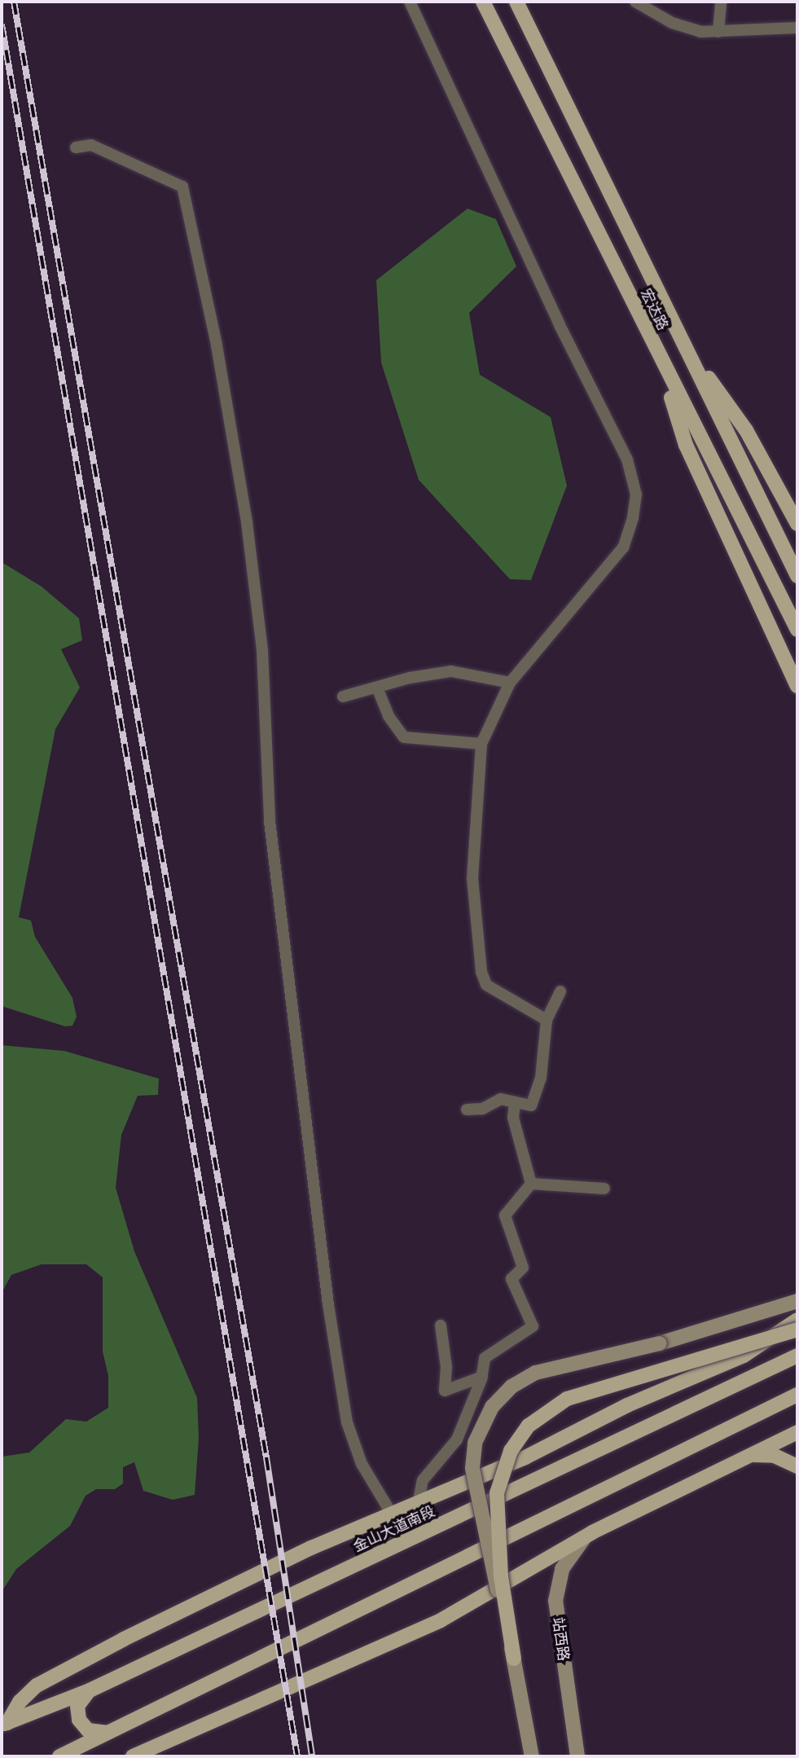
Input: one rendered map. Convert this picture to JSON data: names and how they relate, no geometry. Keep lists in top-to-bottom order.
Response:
{
  "streets": {
    "main road": ["宏达路", "金山大道南段"],
    "street": ["站西路"]
  }
}
